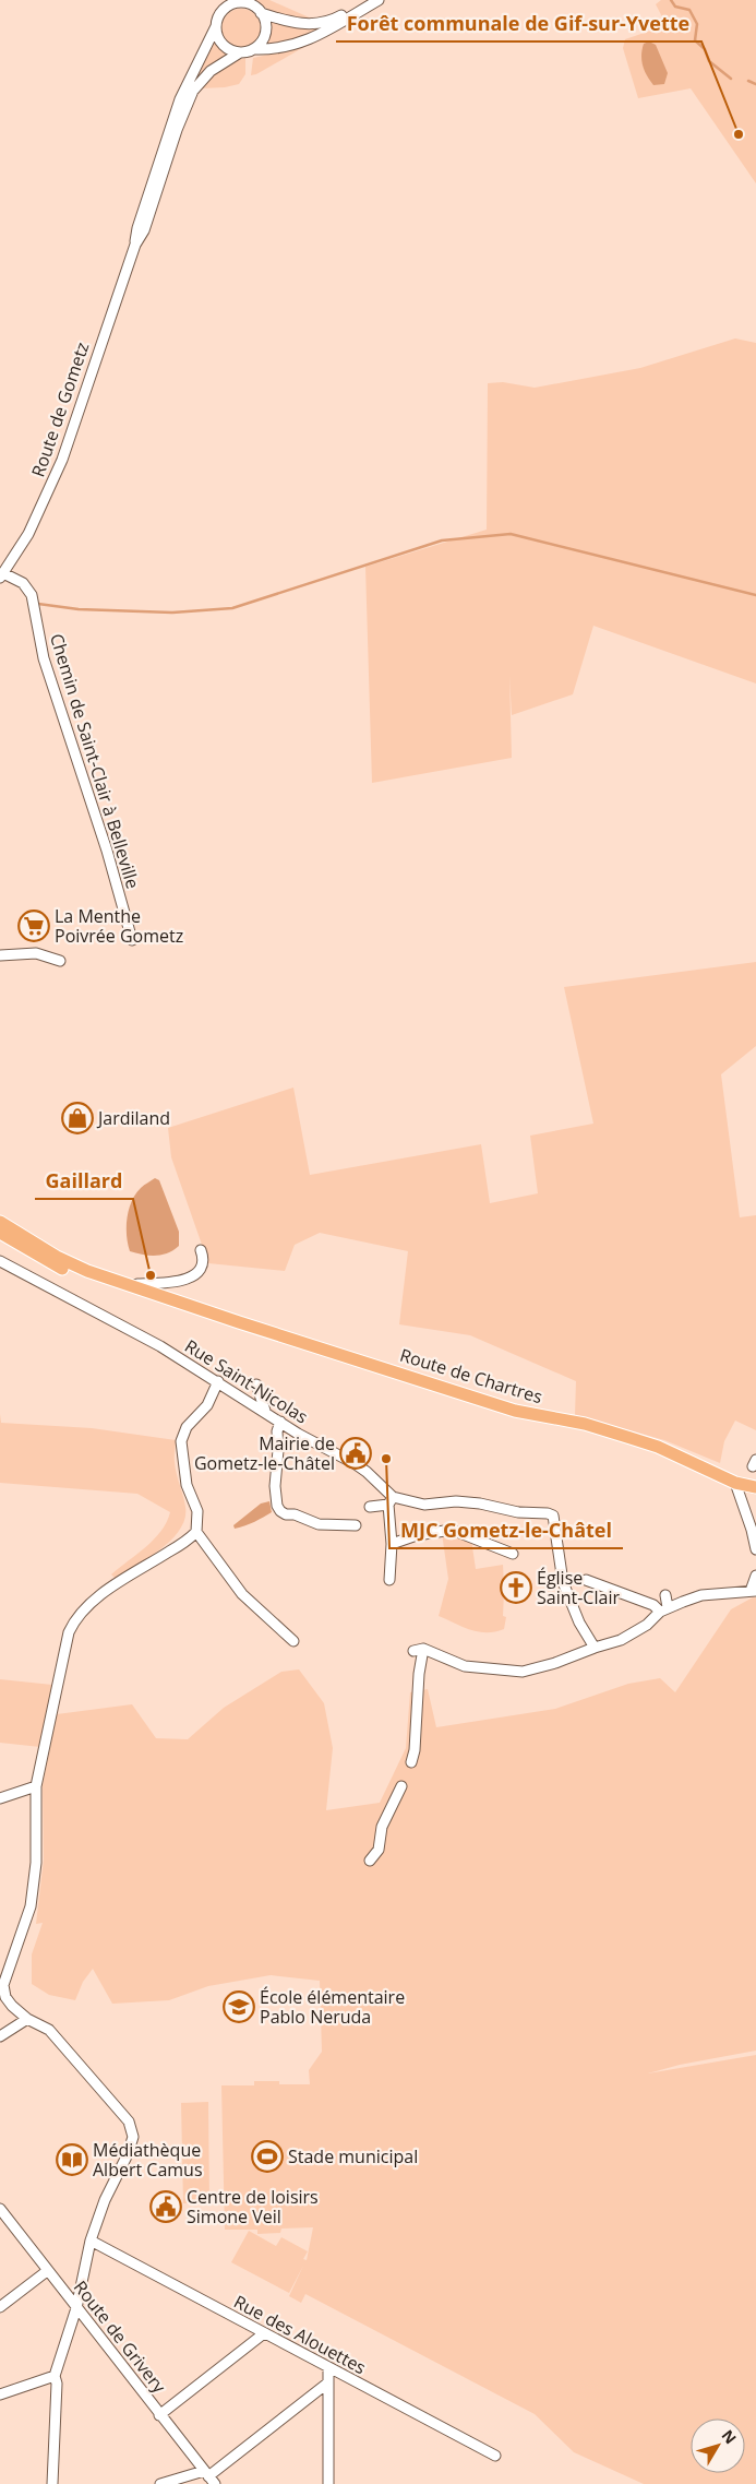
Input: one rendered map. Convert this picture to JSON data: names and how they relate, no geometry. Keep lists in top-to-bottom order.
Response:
{
  "streets": {
    "main road": ["Route de Chartres"],
    "street": [
      "Route de Gometz",
      "Chemin de Saint-Clair à Belleville",
      "Rue Saint-Nicolas",
      "Rue des Alouettes",
      "Route de Grivery"
    ]
  },
  "crossings": [
    ["Route de Gometz", "Chemin de Saint-Clair à Belleville"]
  ],
  "places": {
    "other": ["Forêt communale de Gif-sur-Yvette", "Gaillard", "MJC Gometz-le-Châtel"],
    "supermarket": ["La Menthe Poivrée Gometz"],
    "shop": ["Jardiland"],
    "public building": ["Mairie de Gometz-le-Châtel", "Centre de loisirs Simone Veil"],
    "church": ["Église Saint-Clair"],
    "school or university": ["École élémentaire Pablo Neruda"],
    "sports": ["Stade municipal"],
    "library": ["Médiathèque Albert Camus"]
  },
  "north": "top right"
}
